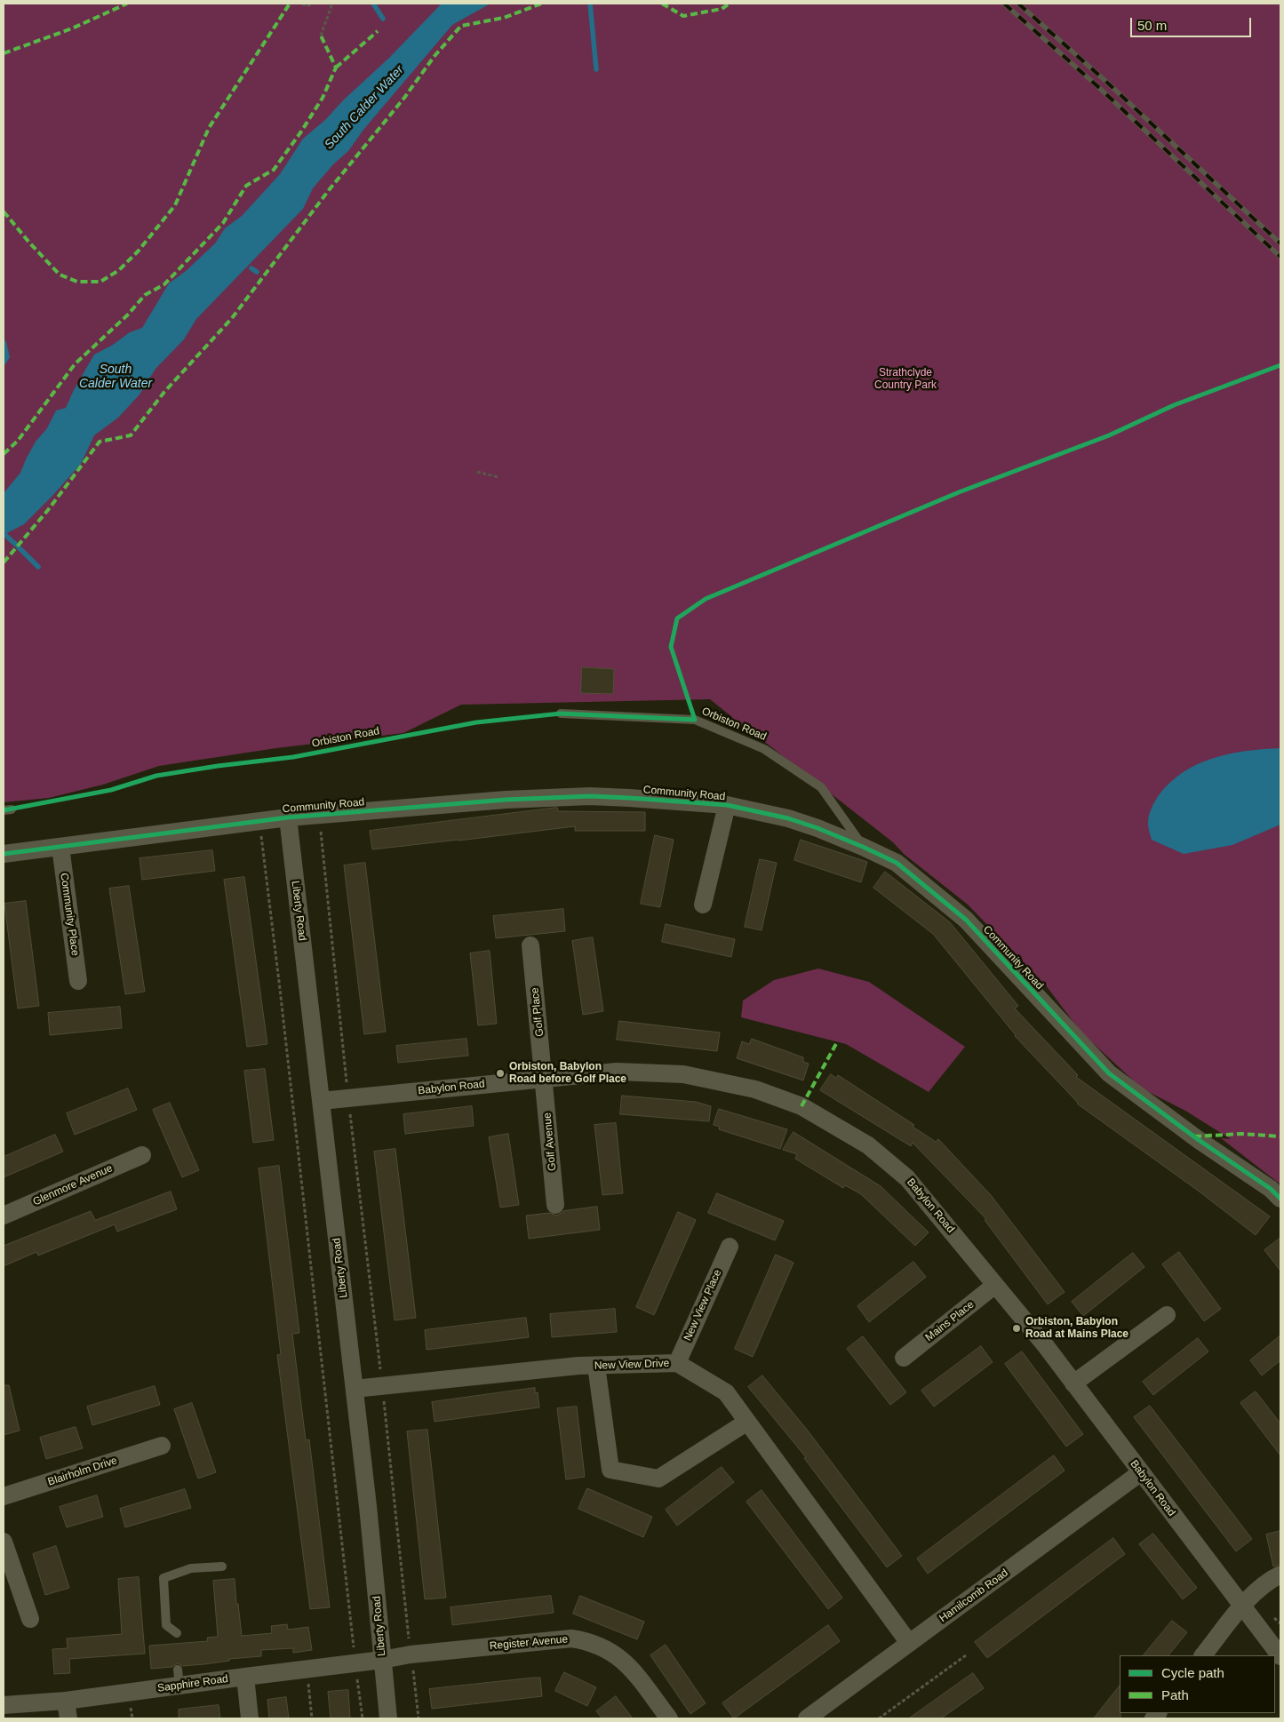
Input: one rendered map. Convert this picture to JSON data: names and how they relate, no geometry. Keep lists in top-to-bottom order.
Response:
{
  "streets": {
    "street": [
      "Community Road",
      "Liberty Road",
      "Community Place",
      "Golf Place",
      "Babylon Road",
      "Golf Avenue",
      "Glenmore Avenue",
      "New View Place",
      "Mains Place",
      "New View Drive",
      "Blairholm Drive",
      "Hamilcomb Road",
      "Register Avenue",
      "Sapphire Road"
    ],
    "lane": ["Orbiston Road"]
  },
  "crossings": [
    ["Orbiston Road", "Community Road"],
    ["Community Road", "Liberty Road"],
    ["Community Road", "Community Place"],
    ["Liberty Road", "Babylon Road"],
    ["Liberty Road", "New View Drive"],
    ["Liberty Road", "Register Avenue"],
    ["Liberty Road", "Sapphire Road"],
    ["Golf Place", "Babylon Road"],
    ["Golf Place", "Golf Avenue"],
    ["Babylon Road", "Golf Avenue"],
    ["Babylon Road", "Mains Place"],
    ["Babylon Road", "Hamilcomb Road"],
    ["New View Place", "New View Drive"],
    ["New View Drive", "Hamilcomb Road"],
    ["Register Avenue", "Sapphire Road"]
  ],
  "water": ["South Calder Water"],
  "parks": ["Strathclyde Country Park"],
  "places": ["Orbiston, Babylon Road before Golf Place", "Orbiston, Babylon Road at Mains Place"],
  "legend": ["Cycle path", "Path"],
  "scale_bar": "50 m"
}
